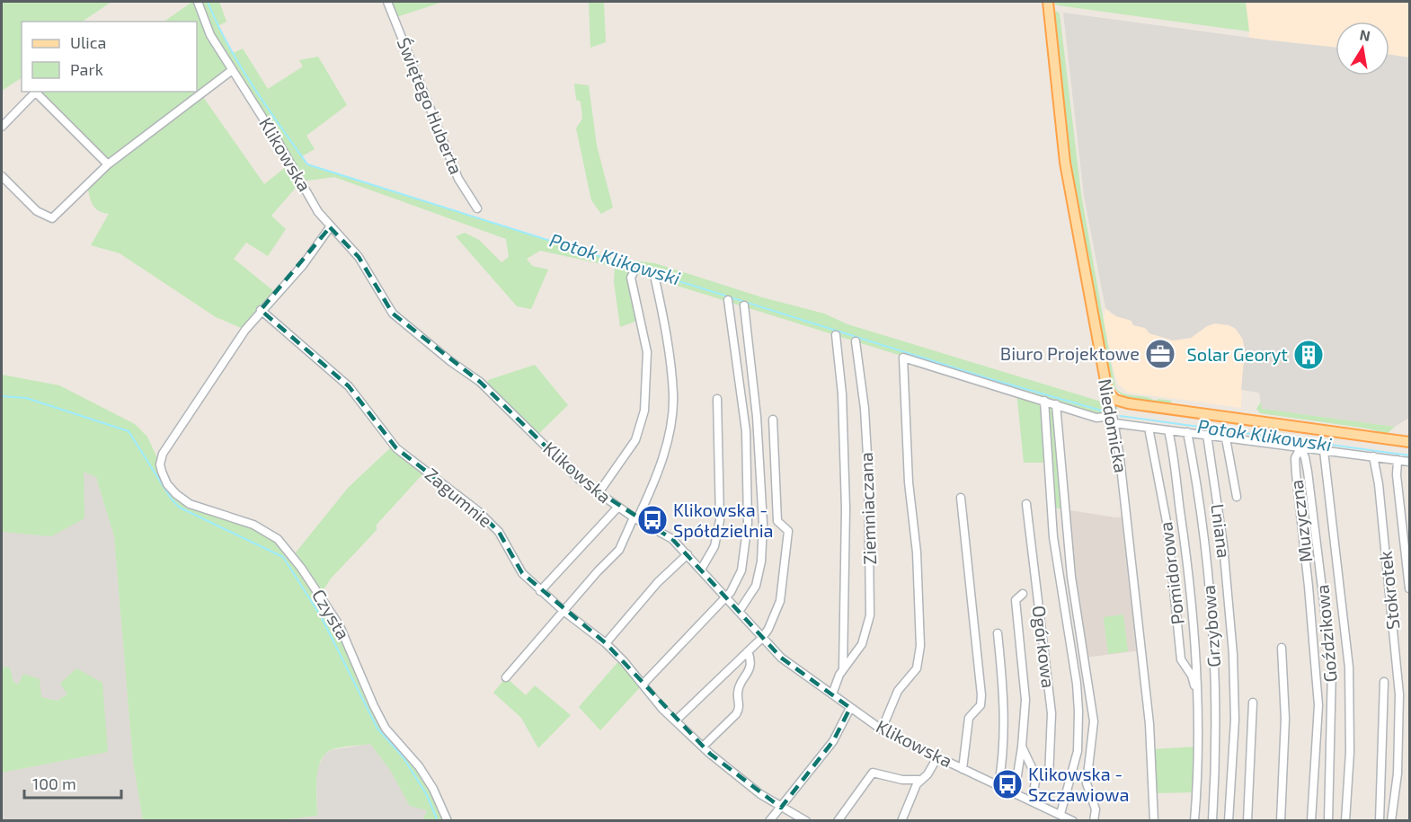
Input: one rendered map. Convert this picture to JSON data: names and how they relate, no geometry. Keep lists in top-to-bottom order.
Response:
{
  "streets": {
    "main road": ["Niedomicka"],
    "street": [
      "Świętego Huberta",
      "Klikowska",
      "Zagumnie",
      "Ziemniaczana",
      "Muzyczna",
      "Lniana",
      "Pomidorowa",
      "Stokrotek",
      "Czysta",
      "Grzybowa",
      "Goździkowa",
      "Ogórkowa"
    ]
  },
  "crossings": [
    ["Klikowska", "Ziemniaczana"],
    ["Zagumnie", "Czysta"],
    ["Muzyczna", "Goździkowa"]
  ],
  "water": ["Potok Klikowski"],
  "places": {
    "office": ["Biuro Projektowe"],
    "building": ["Solar Georyt"],
    "bus stop": ["Klikowska - Spółdzielnia", "Klikowska - Szczawiowa"]
  },
  "legend": ["Ulica", "Park"],
  "scale_bar": "100 m",
  "north": "top"
}
